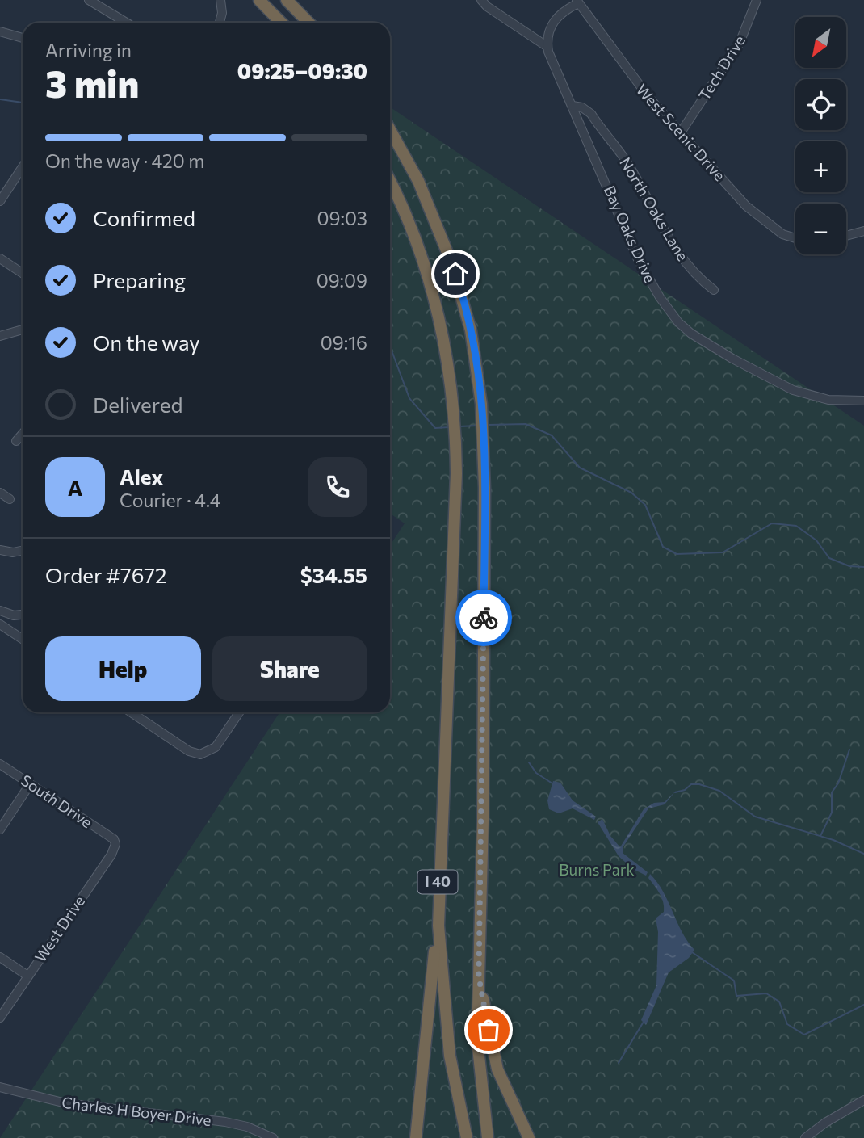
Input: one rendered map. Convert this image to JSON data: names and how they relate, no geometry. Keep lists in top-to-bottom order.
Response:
{
  "streets": {
    "highway": ["I 40"],
    "street": [
      "Tech Drive",
      "West Scenic Drive",
      "North Oaks Lane",
      "Bay Oaks Drive",
      "South Drive",
      "West Drive",
      "Charles H Boyer Drive"
    ]
  },
  "crossings": [
    ["Tech Drive", "West Scenic Drive"],
    ["North Oaks Lane", "Bay Oaks Drive"],
    ["South Drive", "West Drive"]
  ],
  "parks": ["Burns Park"],
  "north": "bottom left",
  "page": {
    "map_buttons": ["+", "−"],
    "heading": ["3 min", "Arriving in", "09:25–09:30"],
    "panel": [
      "Alex",
      "Courier · 4.4",
      "Order #7672",
      "$34.55"
    ],
    "bar": "On the way · 420 m",
    "list": [
      ["Confirmed", "09:03"],
      ["Preparing", "09:09"],
      ["On the way", "09:16"],
      "Delivered"
    ],
    "round": "A",
    "buttons": ["Help", "Share"]
  }
}
